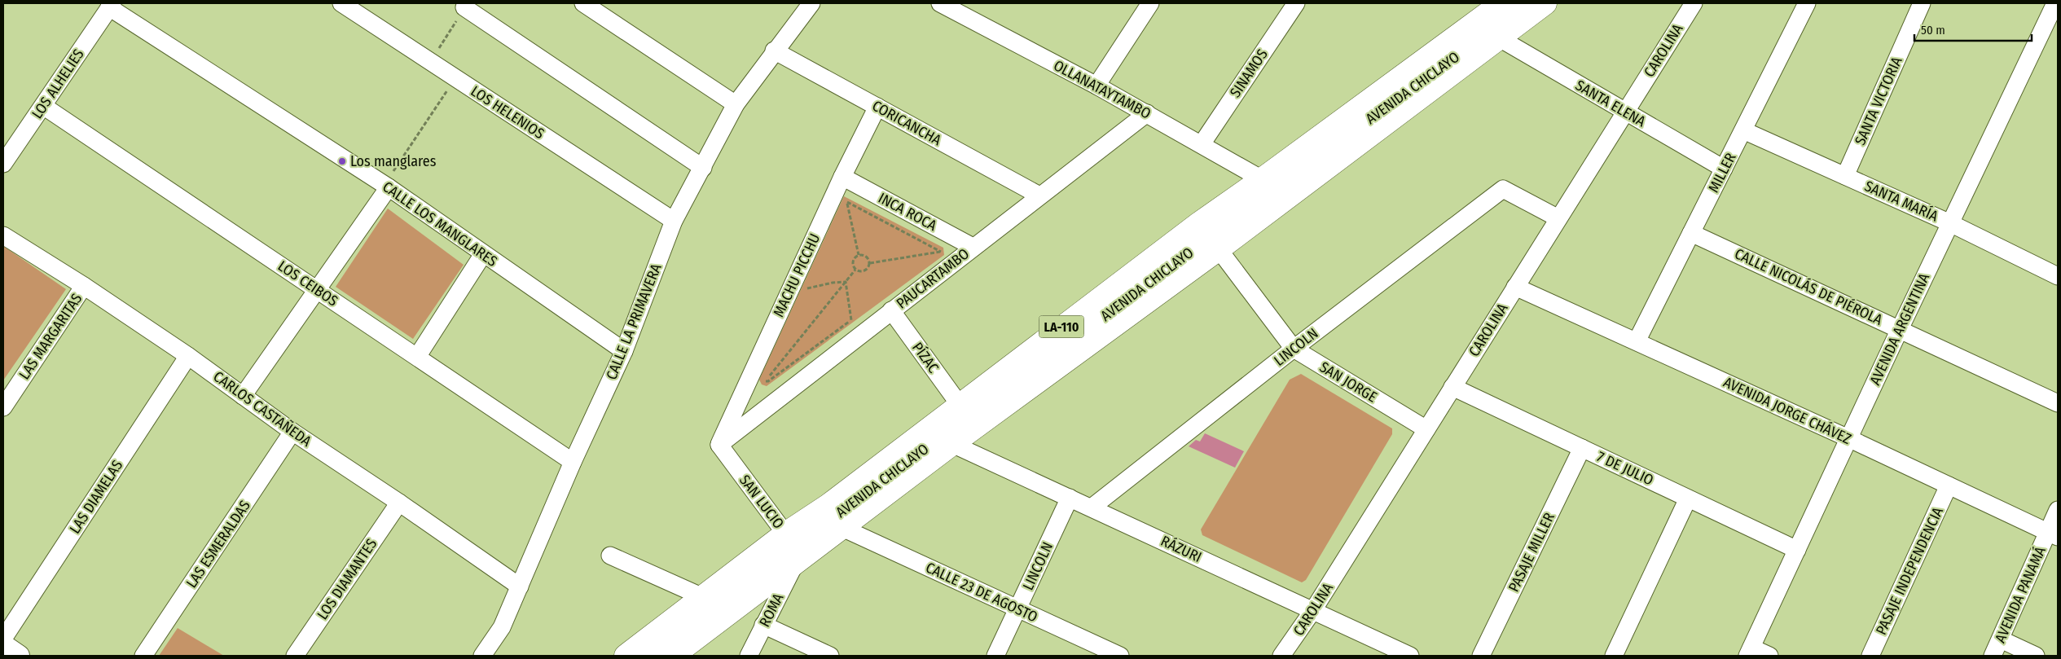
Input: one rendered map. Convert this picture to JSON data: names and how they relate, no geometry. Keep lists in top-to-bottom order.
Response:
{
  "streets": {
    "main road": ["AVENIDA CHICLAYO", "LA-110"],
    "street": [
      "CAROLINA",
      "SINAMOS",
      "LOS ALHELIES",
      "OLLANATAYTAMBO",
      "SANTA VICTORIA",
      "SANTA ELENA",
      "LOS HELENIOS",
      "CORICANCHA",
      "MILLER",
      "SANTA MARÍA",
      "INCA ROCA",
      "CALLE LOS MANGLARES",
      "MACHU PICCHU",
      "PAUCARTAMBO",
      "LOS CEIBOS",
      "CALLE NICOLÁS DE PIÉROLA",
      "CALLE LA PRIMAVERA",
      "AVENIDA ARGENTINA",
      "LAS MARGARITAS",
      "LINCOLN",
      "PÍZAC",
      "SAN JORGE",
      "CARLOS CASTAÑEDA",
      "AVENIDA JORGE CHÁVEZ",
      "7 DE JULIO",
      "LAS DIAMELAS",
      "SAN LUCIO",
      "LAS ESMERALDAS",
      "RÁZURI",
      "PASAJE MILLER",
      "PASAJE INDEPENDENCIA",
      "LOS DIAMANTES",
      "CALLE 23 DE AGOSTO",
      "AVENIDA PANAMÁ",
      "ROMA"
    ]
  },
  "crossings": [
    ["CAROLINA", "SANTA ELENA"],
    ["CAROLINA", "LINCOLN"],
    ["CAROLINA", "SAN JORGE"],
    ["CAROLINA", "AVENIDA JORGE CHÁVEZ"],
    ["CAROLINA", "7 DE JULIO"],
    ["CAROLINA", "RÁZURI"],
    ["SINAMOS", "OLLANATAYTAMBO"],
    ["LOS ALHELIES", "CALLE LOS MANGLARES"],
    ["LOS ALHELIES", "LOS CEIBOS"],
    ["AVENIDA CHICLAYO", "OLLANATAYTAMBO"],
    ["AVENIDA CHICLAYO", "SANTA ELENA"],
    ["AVENIDA CHICLAYO", "PÍZAC"],
    ["AVENIDA CHICLAYO", "SAN JORGE"],
    ["AVENIDA CHICLAYO", "SAN LUCIO"],
    ["AVENIDA CHICLAYO", "RÁZURI"],
    ["AVENIDA CHICLAYO", "CALLE 23 DE AGOSTO"],
    ["AVENIDA CHICLAYO", "ROMA"],
    ["OLLANATAYTAMBO", "PAUCARTAMBO"],
    ["SANTA VICTORIA", "SANTA MARÍA"],
    ["SANTA ELENA", "MILLER"],
    ["LOS HELENIOS", "CALLE LA PRIMAVERA"],
    ["CORICANCHA", "MACHU PICCHU"],
    ["CORICANCHA", "PAUCARTAMBO"],
    ["CORICANCHA", "CALLE LA PRIMAVERA"],
    ["MILLER", "SANTA MARÍA"],
    ["MILLER", "CALLE NICOLÁS DE PIÉROLA"],
    ["MILLER", "AVENIDA JORGE CHÁVEZ"],
    ["SANTA MARÍA", "AVENIDA ARGENTINA"],
    ["INCA ROCA", "MACHU PICCHU"],
    ["INCA ROCA", "PAUCARTAMBO"],
    ["CALLE LOS MANGLARES", "CALLE LA PRIMAVERA"],
    ["MACHU PICCHU", "PAUCARTAMBO"],
    ["MACHU PICCHU", "SAN LUCIO"],
    ["PAUCARTAMBO", "PÍZAC"],
    ["PAUCARTAMBO", "SAN LUCIO"],
    ["LOS CEIBOS", "CALLE LA PRIMAVERA"],
    ["CALLE NICOLÁS DE PIÉROLA", "AVENIDA ARGENTINA"],
    ["CALLE LA PRIMAVERA", "CARLOS CASTAÑEDA"],
    ["AVENIDA ARGENTINA", "AVENIDA JORGE CHÁVEZ"],
    ["AVENIDA ARGENTINA", "7 DE JULIO"],
    ["LAS MARGARITAS", "CARLOS CASTAÑEDA"],
    ["LINCOLN", "SAN JORGE"],
    ["LINCOLN", "RÁZURI"],
    ["LINCOLN", "CALLE 23 DE AGOSTO"],
    ["CARLOS CASTAÑEDA", "LAS DIAMELAS"],
    ["CARLOS CASTAÑEDA", "LAS ESMERALDAS"],
    ["CARLOS CASTAÑEDA", "LOS DIAMANTES"],
    ["AVENIDA JORGE CHÁVEZ", "PASAJE INDEPENDENCIA"],
    ["AVENIDA JORGE CHÁVEZ", "AVENIDA PANAMÁ"],
    ["7 DE JULIO", "PASAJE MILLER"],
    ["SAN LUCIO", "ROMA"]
  ],
  "places": ["Los manglares"],
  "scale_bar": "50 m"
}
